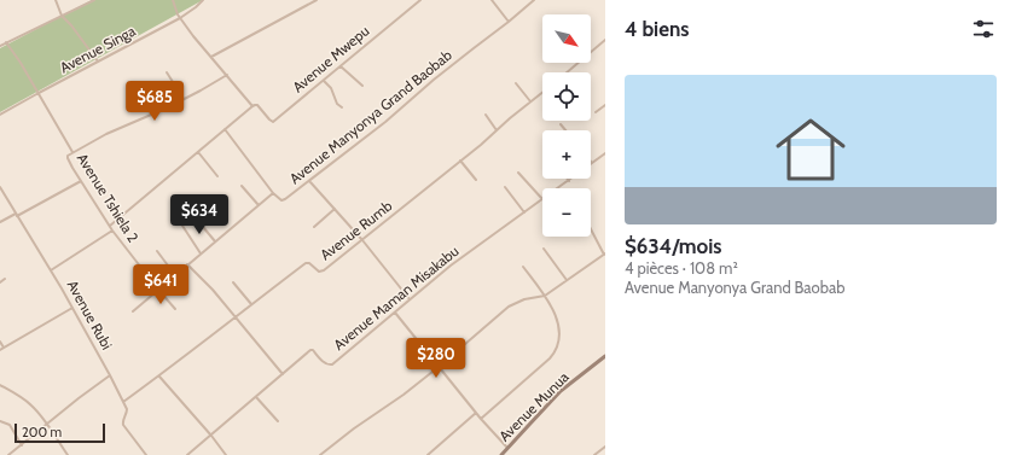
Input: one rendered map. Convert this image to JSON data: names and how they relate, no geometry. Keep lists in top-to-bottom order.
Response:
{
  "streets": {
    "main road": ["Avenue Munua"],
    "street": [
      "Avenue Singa",
      "Avenue Mwepu",
      "Avenue Manyonya Grand Baobab",
      "Avenue Tshiela 2",
      "Avenue Rumb",
      "Avenue Maman Misakabu",
      "Avenue Rubi"
    ]
  },
  "crossings": [
    ["Avenue Singa", "Avenue Tshiela 2"],
    ["Avenue Rumb", "Avenue Rubi"]
  ],
  "scale_bar": "200 m",
  "north": "bottom right",
  "page": {
    "heading": "4 biens",
    "map_buttons": ["+", "−"],
    "list": [
      {
        "name": "$634/mois",
        "note": "4 pièces · 108 m² · Avenue Manyonya Grand Baobab"
      }
    ],
    "price": [
      "$685",
      "$634",
      "$641",
      "$280"
    ],
    "scale": "200 m"
  }
}
